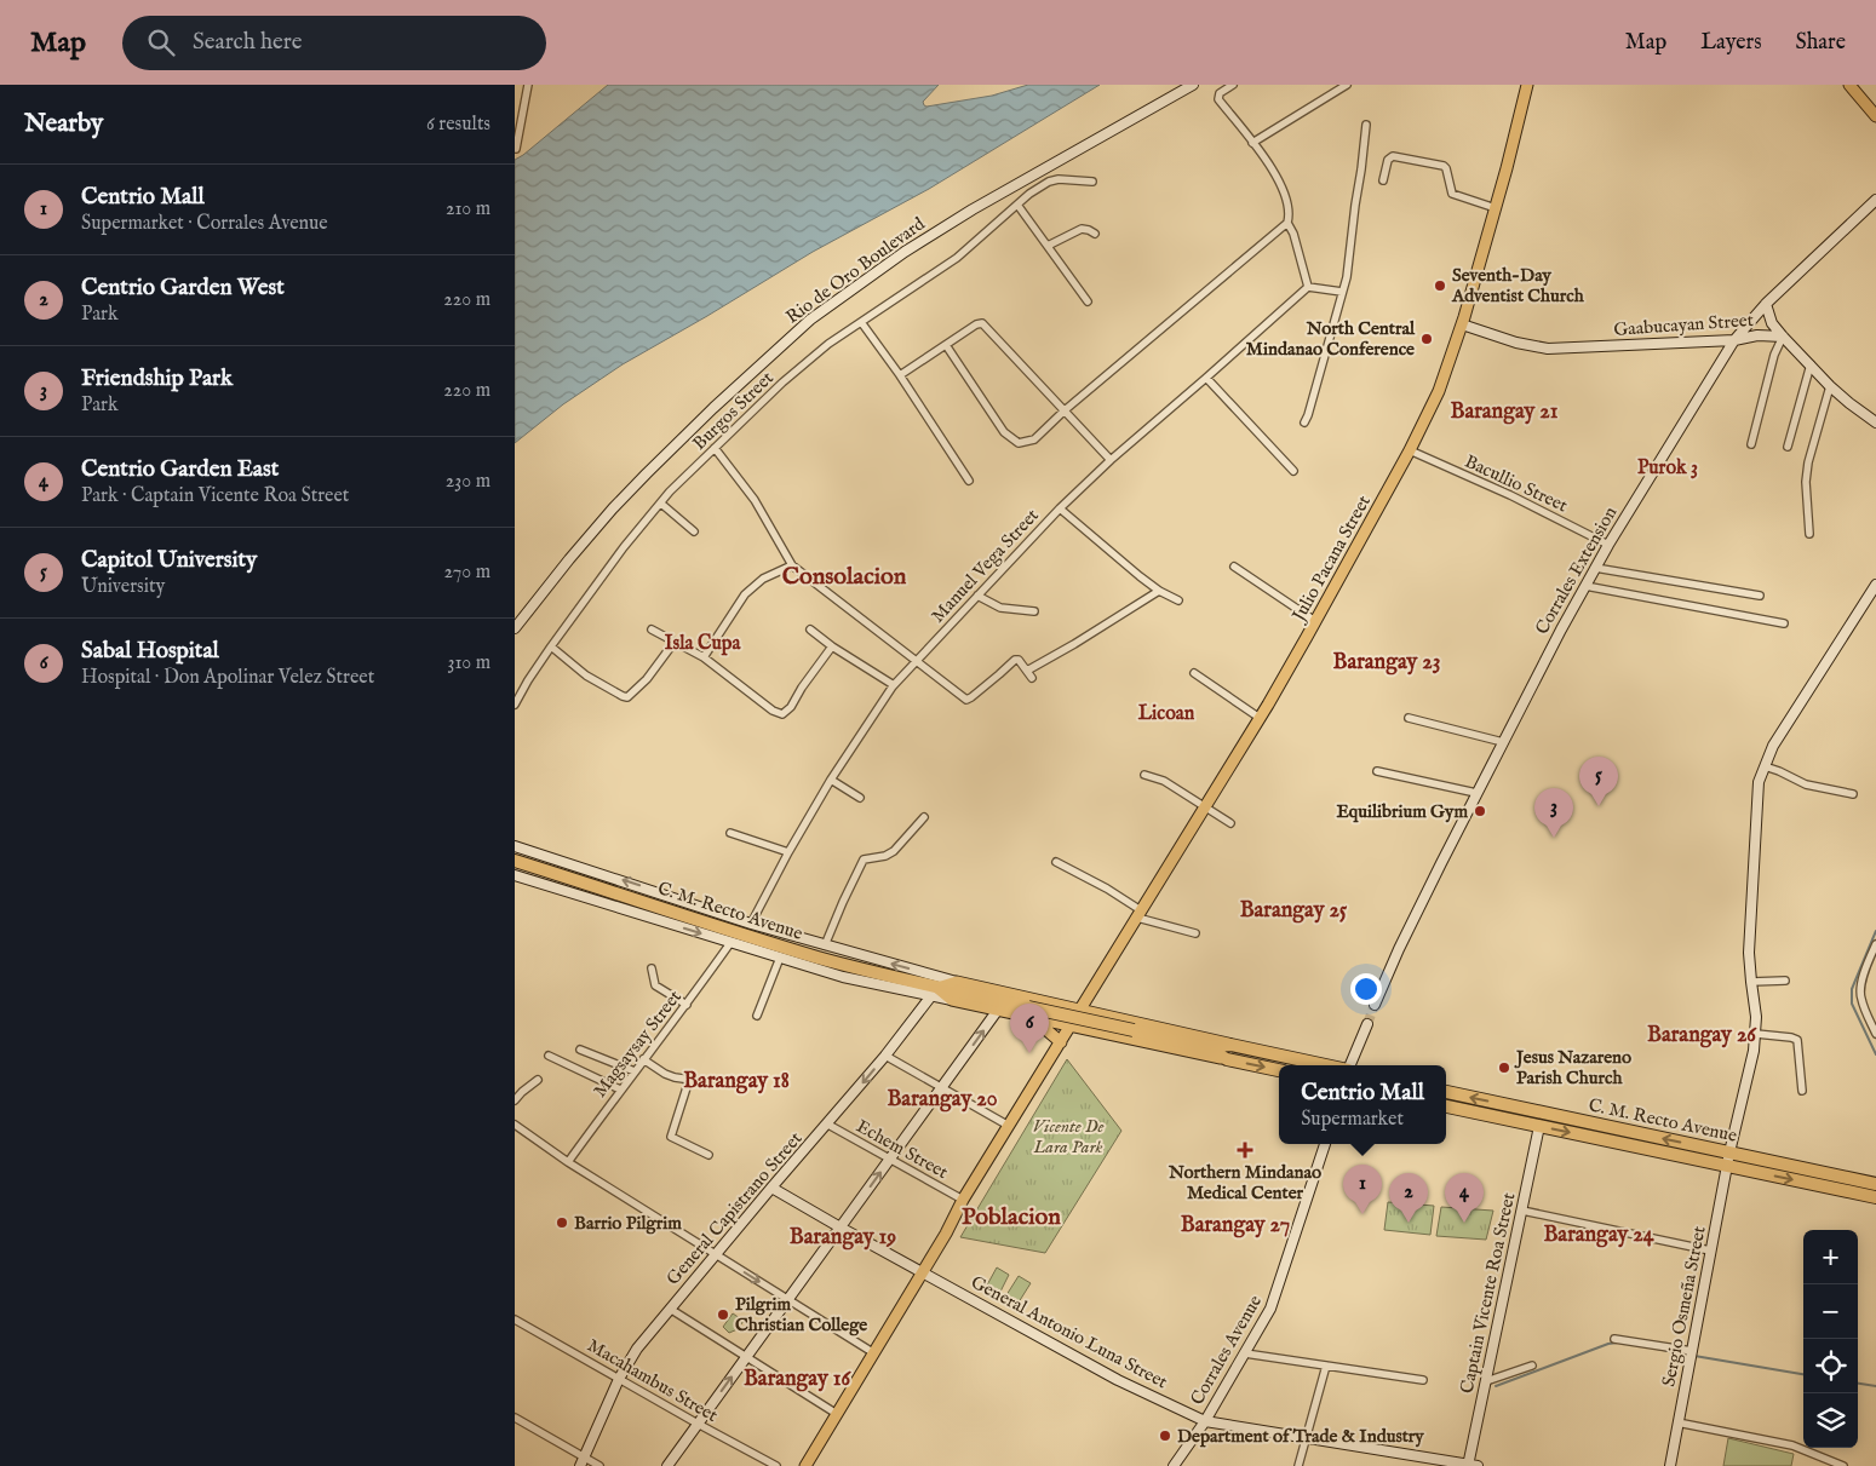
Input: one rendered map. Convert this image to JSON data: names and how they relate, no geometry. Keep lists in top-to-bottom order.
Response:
{
  "streets": {
    "highway": ["C. M. Recto Avenue"],
    "main road": [
      "Rio de Oro Boulevard",
      "Gaabucayan Street",
      "Julio Pacana Street",
      "Corrales Extension",
      "General Capistrano Street",
      "Captain Vicente Roa Street",
      "Sergio Osmeña Street",
      "General Antonio Luna Street",
      "Corrales Avenue"
    ],
    "street": [
      "Burgos Street",
      "Bacullio Street",
      "Manuel Vega Street",
      "Magsaysay Street",
      "Echem Street",
      "Macahambus Street"
    ]
  },
  "crossings": [
    ["Gaabucayan Street", "Julio Pacana Street"],
    ["Gaabucayan Street", "Corrales Extension"],
    ["Bacullio Street", "Julio Pacana Street"],
    ["Bacullio Street", "Corrales Extension"],
    ["Julio Pacana Street", "C. M. Recto Avenue"],
    ["Julio Pacana Street", "Echem Street"],
    ["Julio Pacana Street", "General Antonio Luna Street"],
    ["C. M. Recto Avenue", "General Capistrano Street"],
    ["C. M. Recto Avenue", "Captain Vicente Roa Street"],
    ["C. M. Recto Avenue", "Sergio Osmeña Street"],
    ["Echem Street", "General Capistrano Street"],
    ["General Capistrano Street", "General Antonio Luna Street"],
    ["General Capistrano Street", "Macahambus Street"],
    ["Captain Vicente Roa Street", "General Antonio Luna Street"],
    ["General Antonio Luna Street", "Corrales Avenue"]
  ],
  "districts": [
    "Barangay 21",
    "Purok 3",
    "Consolacion",
    "Isla Cupa",
    "Barangay 23",
    "Licoan",
    "Barangay 25",
    "Barangay 26",
    "Barangay 18",
    "Barangay 20",
    "Poblacion",
    "Barangay 27",
    "Barangay 24",
    "Barangay 19",
    "Barangay 16"
  ],
  "parks": ["Vicente De Lara Park"],
  "places": {
    "other": [
      "Seventh-Day Adventist Church",
      "North Central Mindanao Conference",
      "Equilibrium Gym",
      "Jesus Nazareno Parish Church",
      "Barrio Pilgrim",
      "Pilgrim Christian College",
      "Department of Trade & Industry"
    ],
    "health": ["Northern Mindanao Medical Center"]
  },
  "page": {
    "header": "Map",
    "search": "Search here",
    "nav": ["Map", "Layers", "Share"],
    "heading": ["Nearby", "6 results"],
    "list": [
      {
        "mark": "1",
        "name": "Centrio Mall",
        "note": "Supermarket · Corrales Avenue",
        "value": "210 m"
      },
      {
        "mark": "2",
        "name": "Centrio Garden West",
        "note": "Park",
        "value": "220 m"
      },
      {
        "mark": "3",
        "name": "Friendship Park",
        "note": "Park",
        "value": "220 m"
      },
      {
        "mark": "4",
        "name": "Centrio Garden East",
        "note": "Park · Captain Vicente Roa Street",
        "value": "230 m"
      },
      {
        "mark": "5",
        "name": "Capitol University",
        "note": "University",
        "value": "270 m"
      },
      {
        "mark": "6",
        "name": "Sabal Hospital",
        "note": "Hospital · Don Apolinar Velez Street",
        "value": "310 m"
      }
    ],
    "pins": [
      "5",
      "3",
      "6",
      "1",
      "2",
      "4"
    ],
    "popup": ["Centrio Mall", "Supermarket"],
    "map_buttons": ["+", "−"]
  }
}
